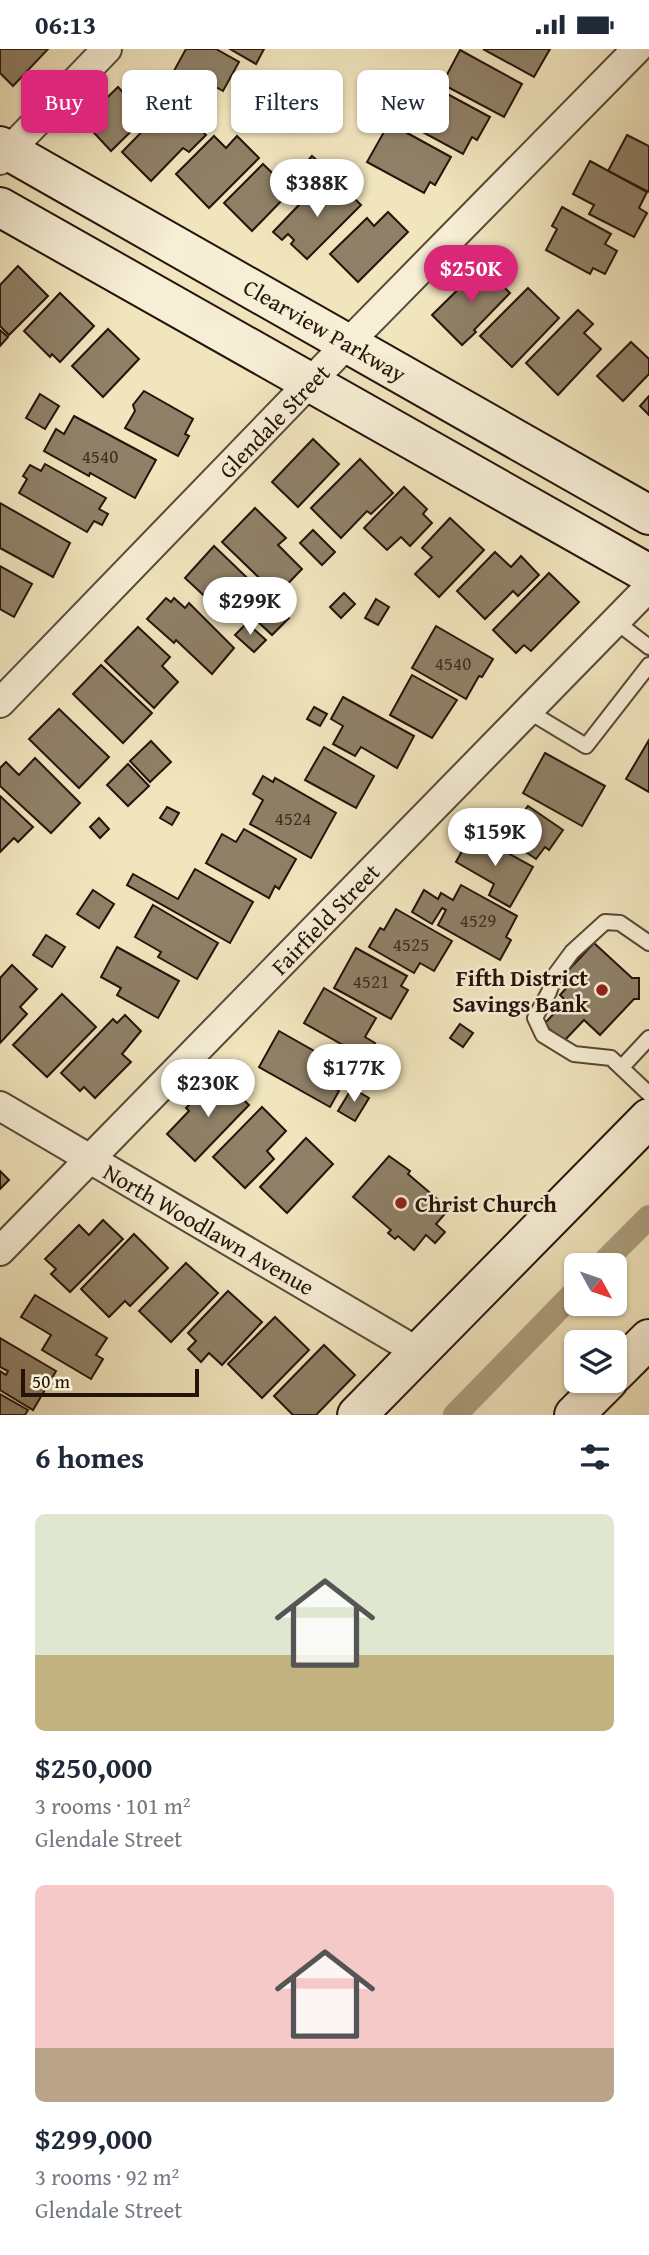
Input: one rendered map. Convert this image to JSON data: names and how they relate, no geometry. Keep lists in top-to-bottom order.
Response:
{
  "streets": {
    "main road": ["Clearview Parkway"],
    "street": ["Glendale Street", "Fairfield Street", "North Woodlawn Avenue"]
  },
  "crossings": [
    ["Clearview Parkway", "Glendale Street"],
    ["Fairfield Street", "North Woodlawn Avenue"]
  ],
  "places": ["Fifth District Savings Bank", "Christ Church"],
  "house_numbers": [
    "4540",
    "4540",
    "4524",
    "4529",
    "4525",
    "4521"
  ],
  "scale_bar": "50 m",
  "north": "bottom right",
  "page": {
    "status": "06:13",
    "chip": [
      "Buy",
      "Rent",
      "Filters",
      "New"
    ],
    "price": [
      "$388K",
      "$250K",
      "$299K",
      "$159K",
      "$177K",
      "$230K"
    ],
    "scale": "50 m",
    "heading": "6 homes",
    "list": [
      {
        "name": "$250,000",
        "note": "3 rooms · 101 m² · Glendale Street"
      },
      {
        "name": "$299,000",
        "note": "3 rooms · 92 m² · Glendale Street"
      }
    ]
  }
}
